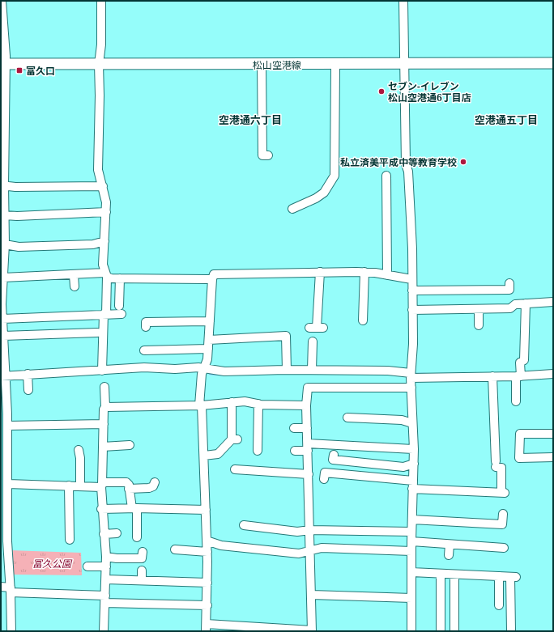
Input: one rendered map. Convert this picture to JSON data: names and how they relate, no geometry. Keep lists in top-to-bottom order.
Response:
{
  "streets": {
    "main road": ["松山空港線"]
  },
  "districts": ["空港通六丁目", "空港通五丁目"],
  "parks": ["冨久公園"],
  "places": {
    "transit": ["富久口"],
    "other": ["セブン-イレブン 松山空港通6丁目店", "私立済美平成中等教育学校"]
  }
}
